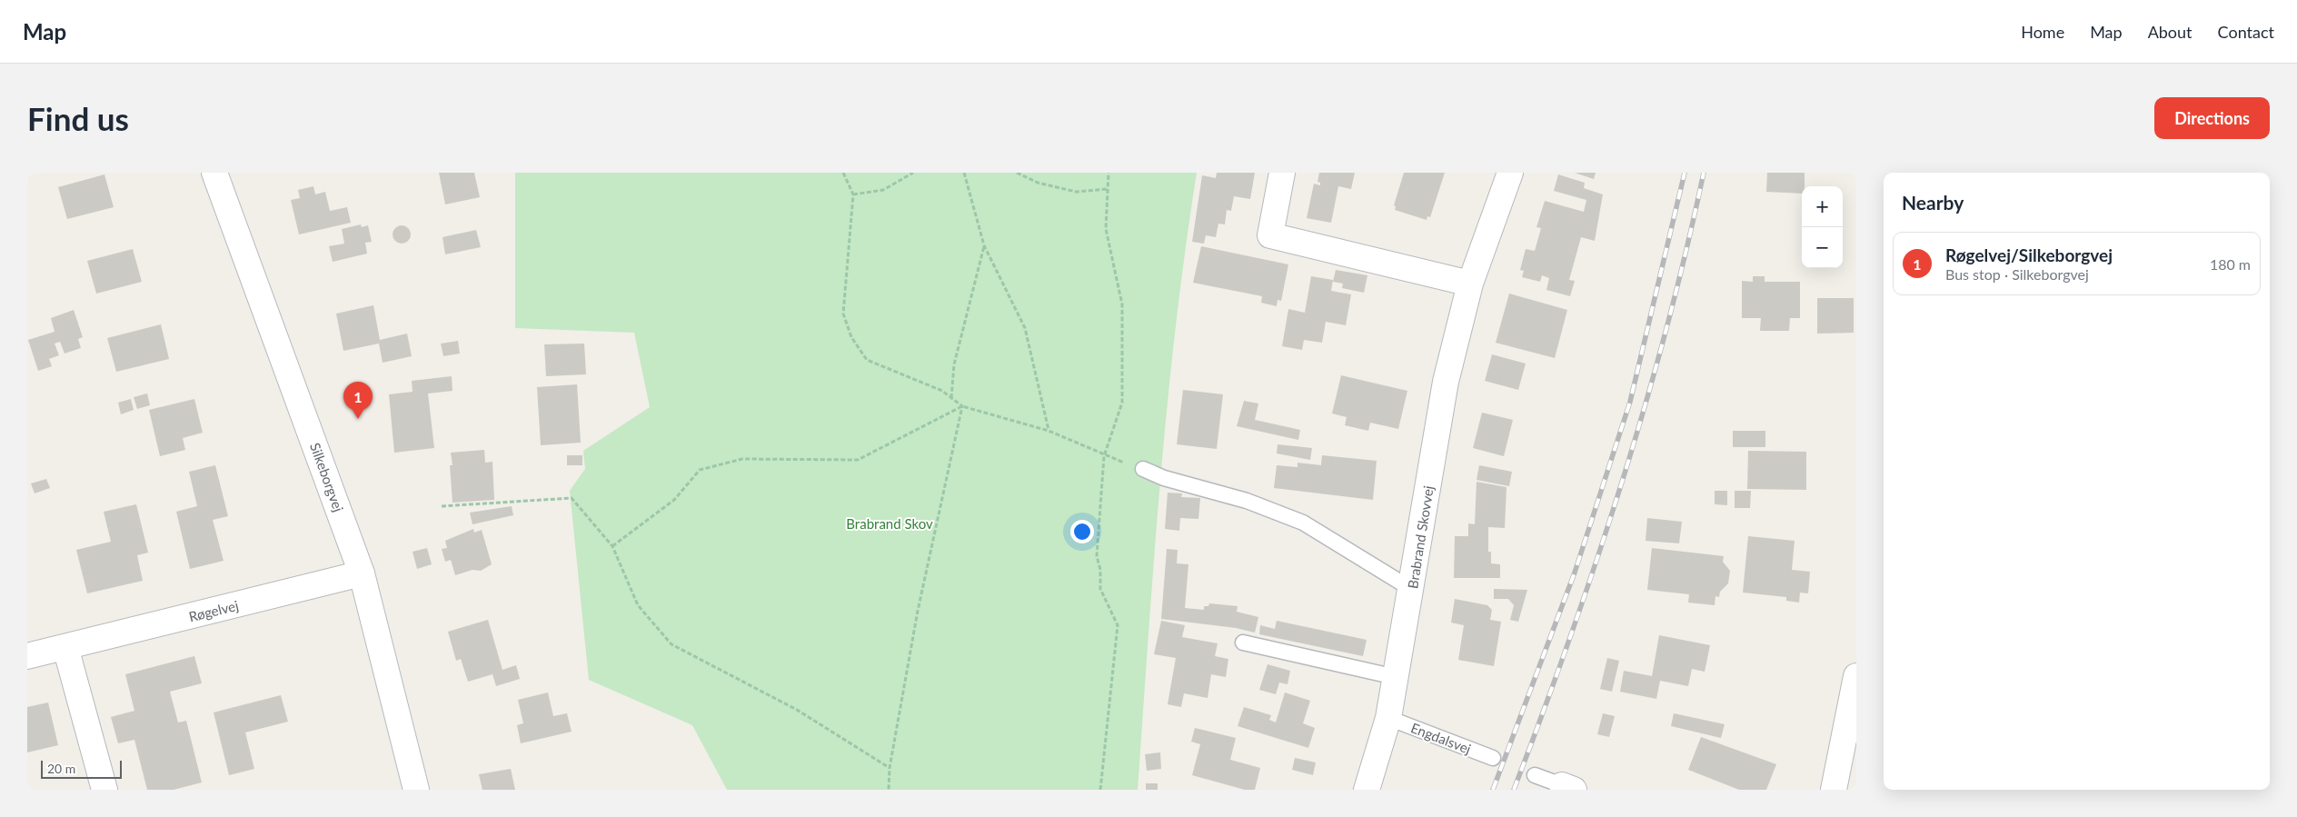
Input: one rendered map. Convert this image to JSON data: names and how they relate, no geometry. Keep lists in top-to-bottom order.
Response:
{
  "streets": {
    "street": ["Silkeborgvej", "Brabrand Skovvej", "Røgelvej"],
    "lane": ["Engdalsvej"]
  },
  "crossings": [
    ["Silkeborgvej", "Røgelvej"],
    ["Brabrand Skovvej", "Engdalsvej"]
  ],
  "parks": ["Brabrand Skov"],
  "scale_bar": "20 m",
  "page": {
    "header": "Map",
    "nav": [
      "Home",
      "Map",
      "About",
      "Contact"
    ],
    "buttons": "Directions",
    "title": "Find us",
    "heading": "Nearby",
    "map_buttons": ["+", "−"],
    "list": [
      {
        "mark": "1",
        "name": "Røgelvej/Silkeborgvej",
        "note": "Bus stop · Silkeborgvej",
        "value": "180 m"
      }
    ],
    "pins": "1",
    "scale": "20 m"
  }
}
